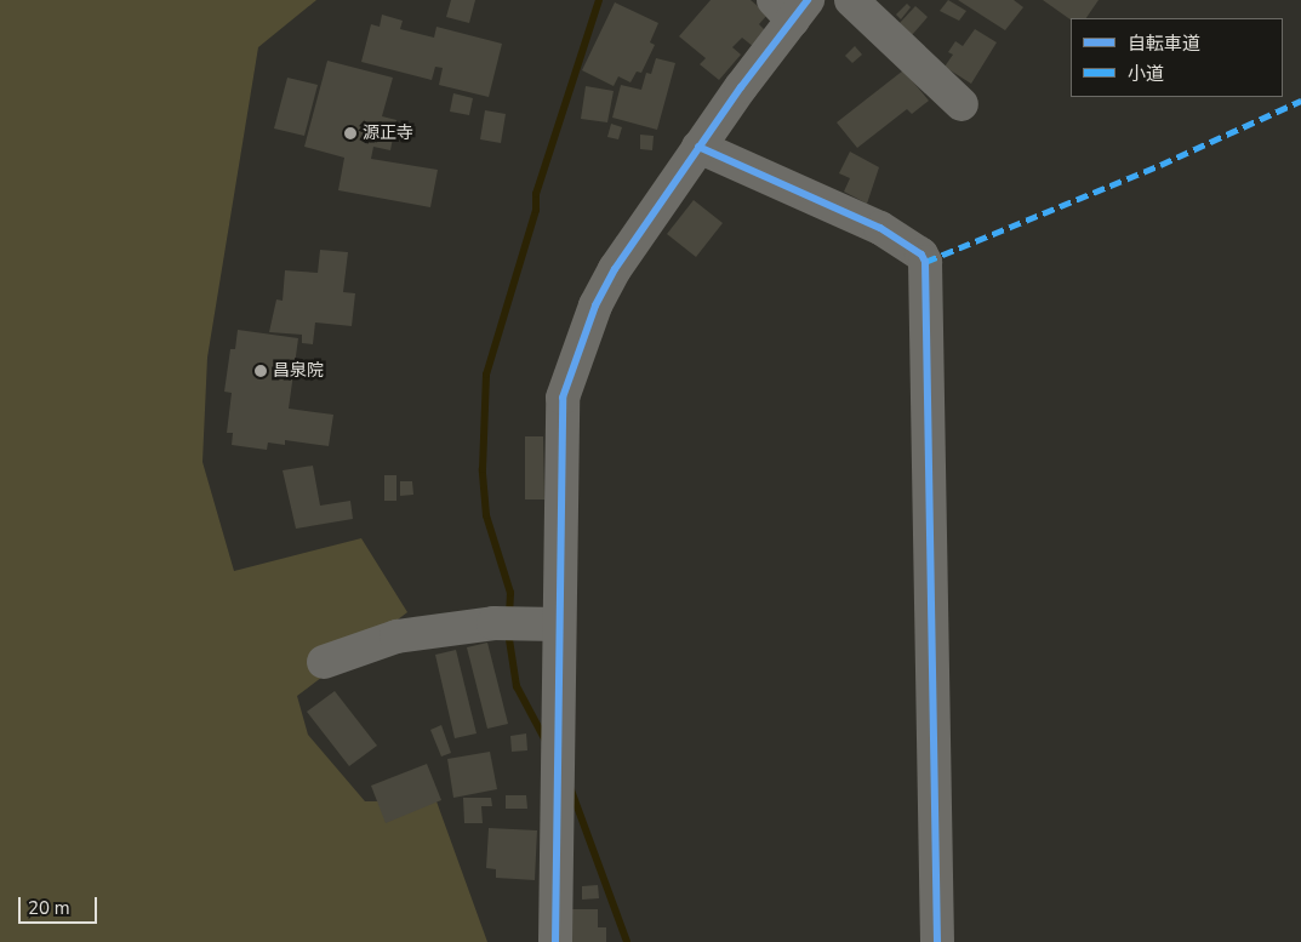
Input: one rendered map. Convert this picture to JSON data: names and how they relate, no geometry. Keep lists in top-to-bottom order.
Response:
{
  "places": ["源正寺", "昌泉院"],
  "legend": ["自転車道", "小道"],
  "scale_bar": "20 m"
}
